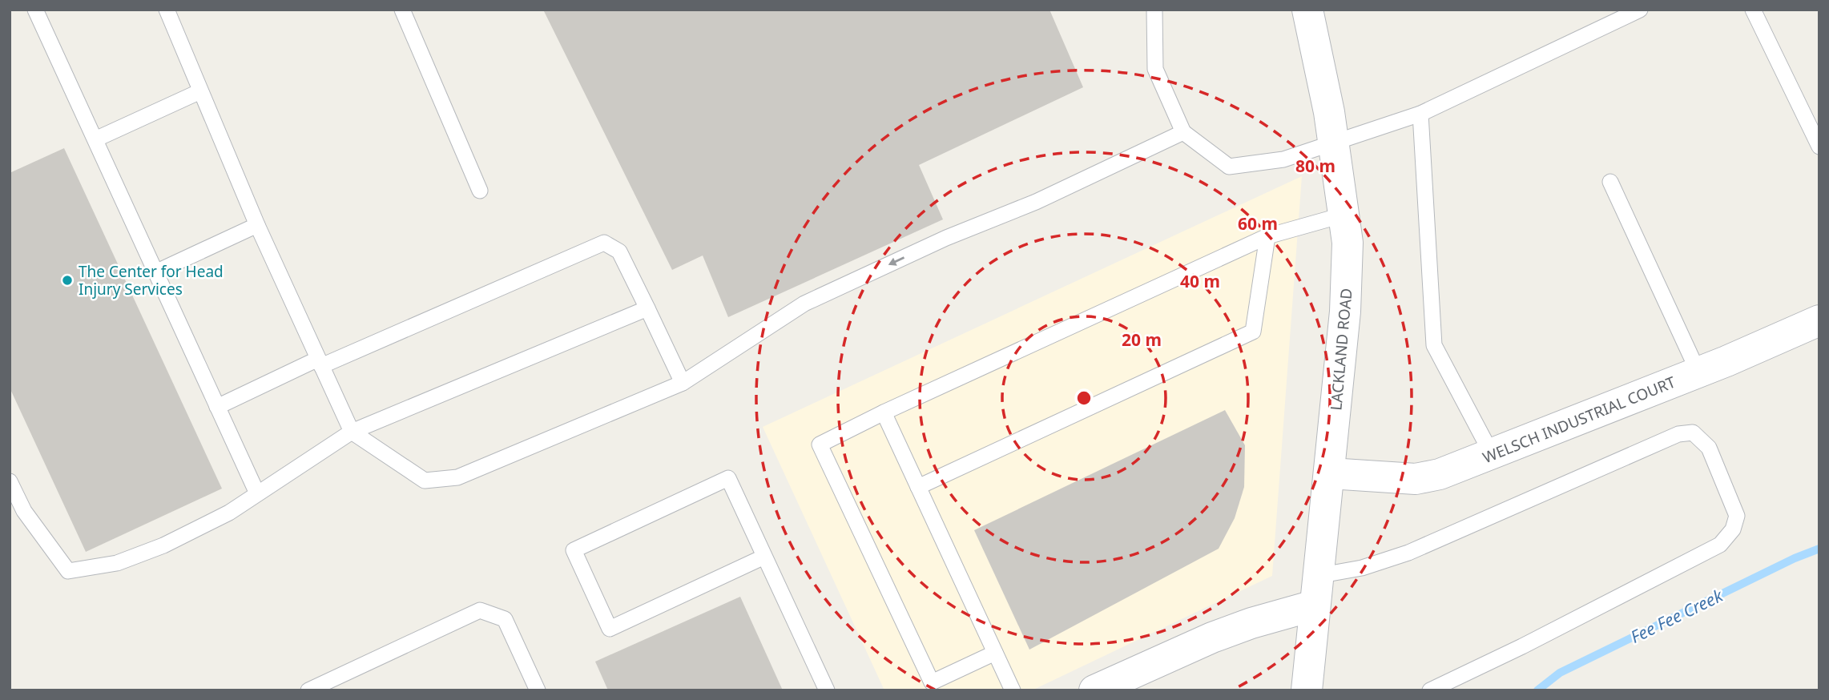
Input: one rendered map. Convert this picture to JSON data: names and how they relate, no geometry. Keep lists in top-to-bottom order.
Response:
{
  "streets": {
    "street": ["LACKLAND ROAD", "WELSCH INDUSTRIAL COURT"]
  },
  "crossings": [
    ["LACKLAND ROAD", "WELSCH INDUSTRIAL COURT"]
  ],
  "water": ["Fee Fee Creek"],
  "places": ["The Center for Head Injury Services"],
  "rings": [
    "80 m",
    "60 m",
    "40 m",
    "20 m"
  ]
}
